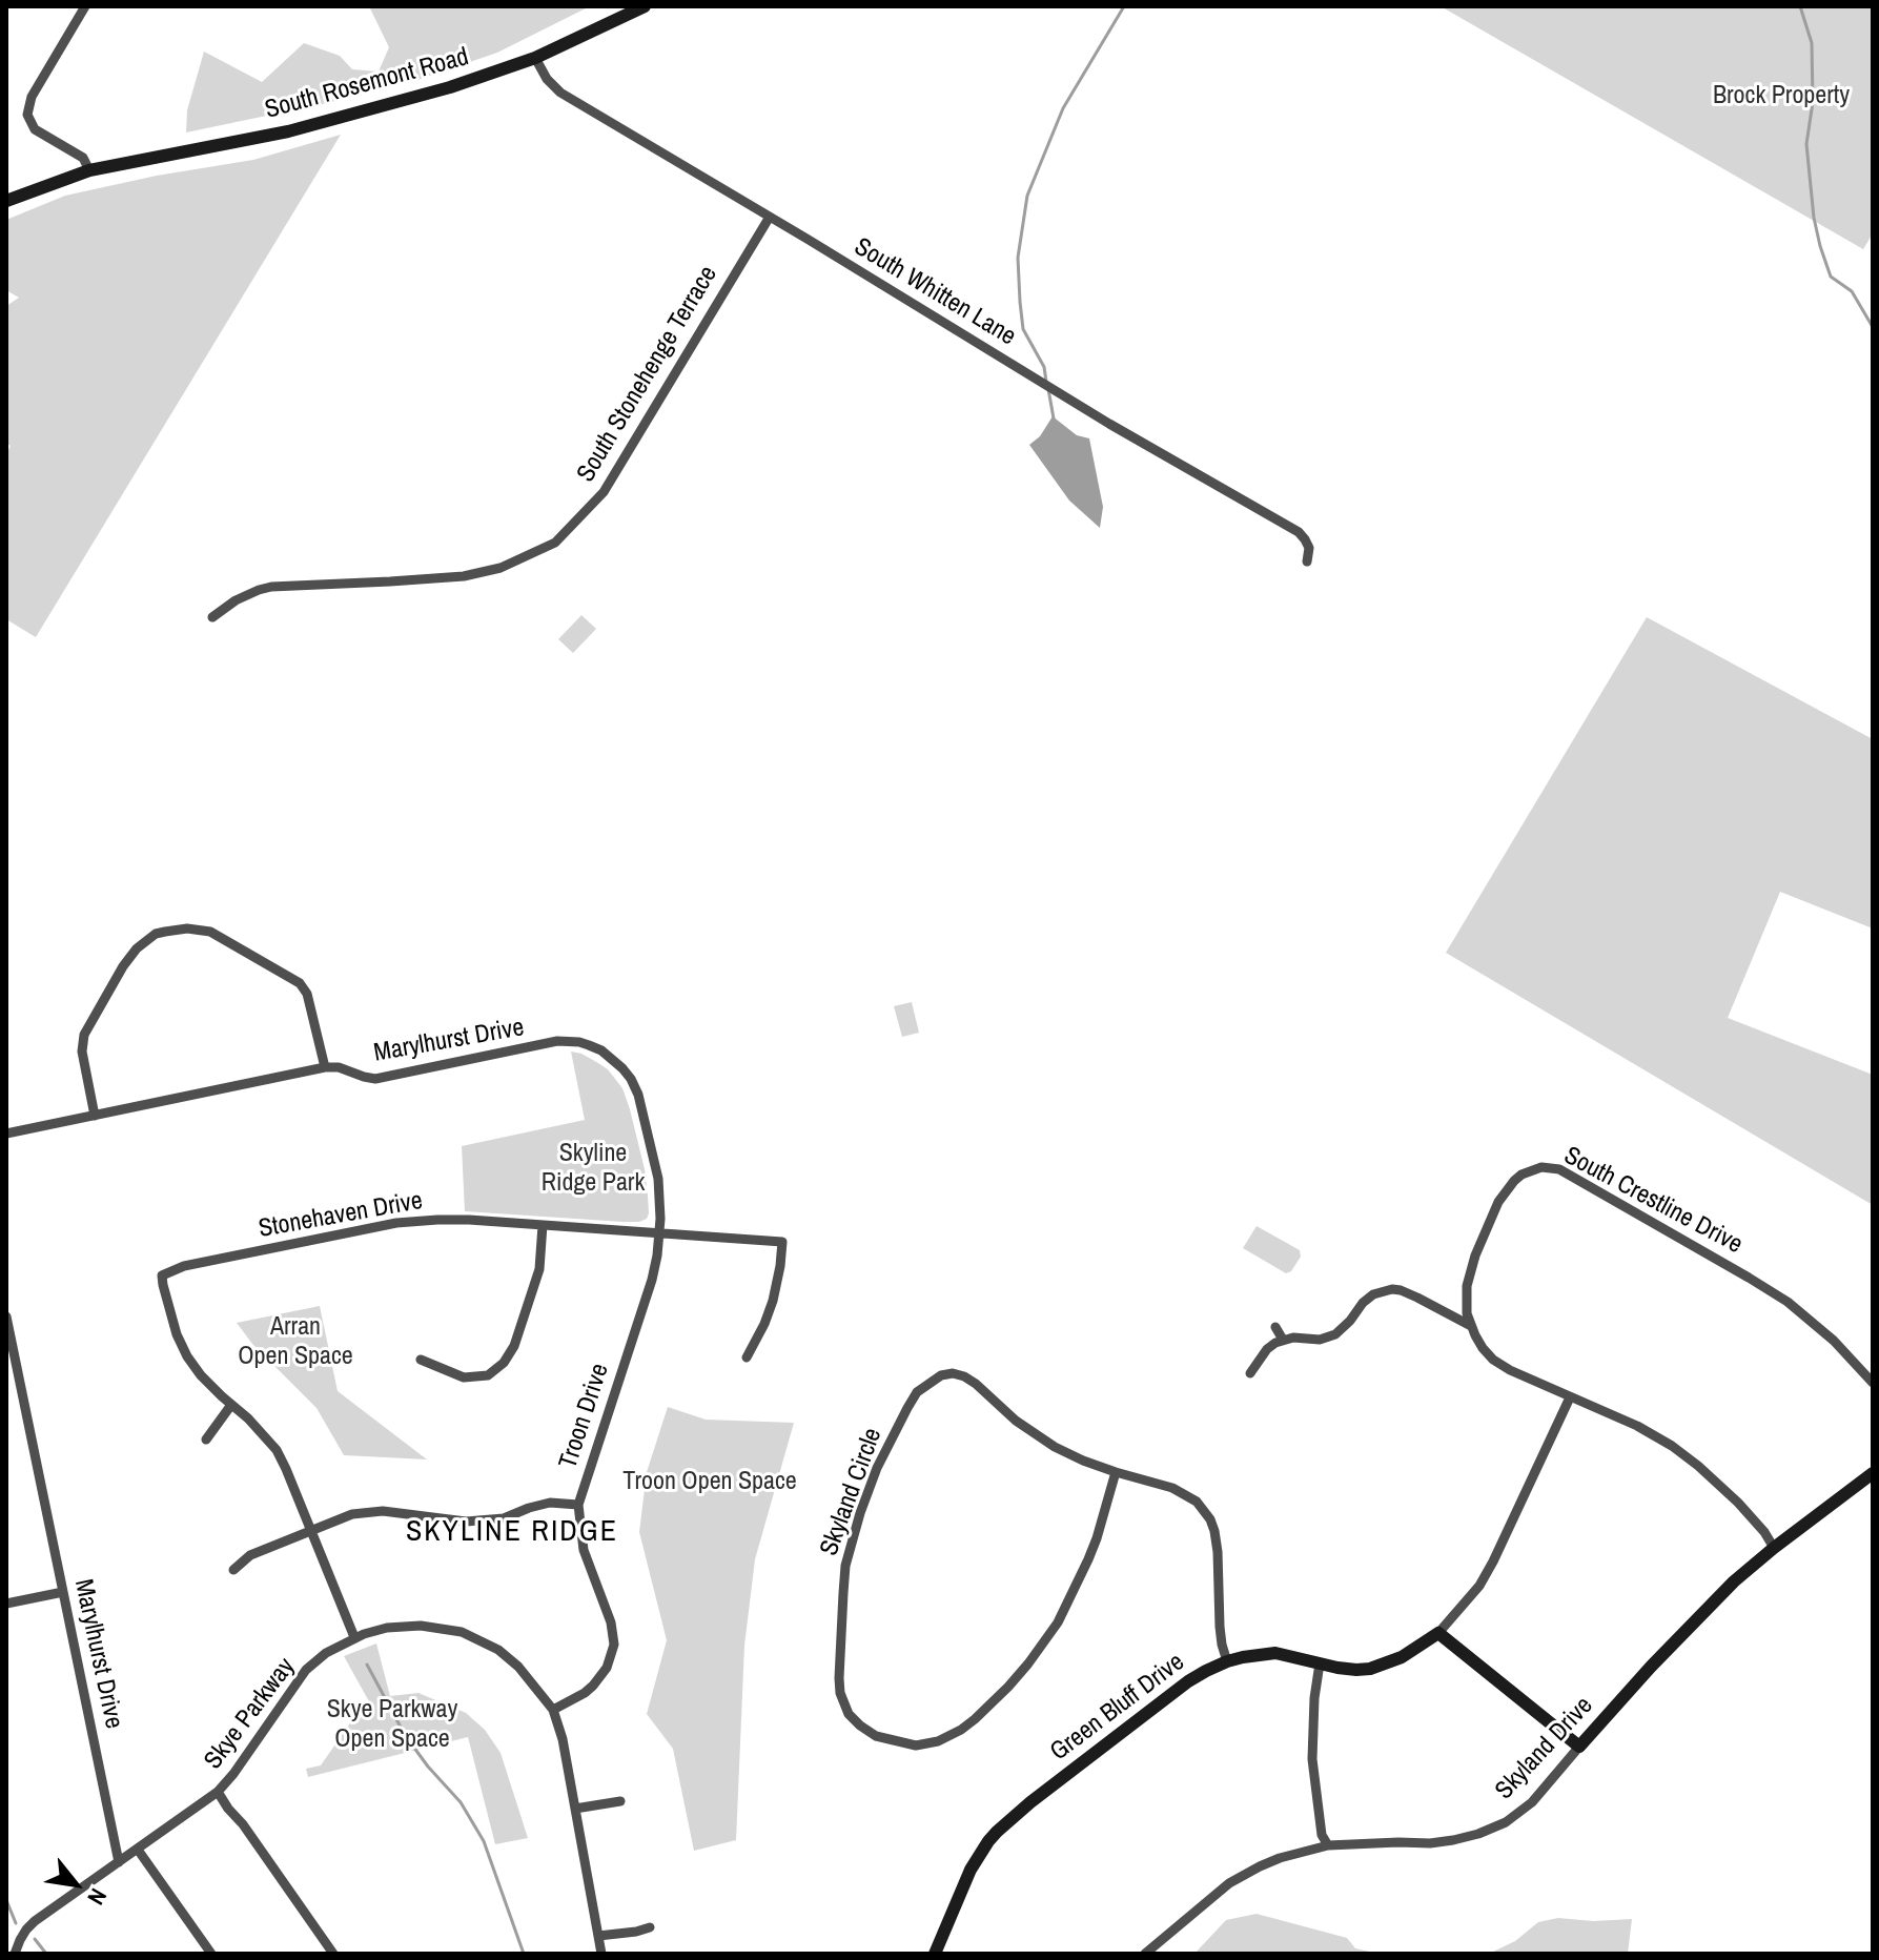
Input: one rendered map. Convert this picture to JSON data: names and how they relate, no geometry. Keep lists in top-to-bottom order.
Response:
{
  "streets": {
    "street": [
      "South Rosemont Road",
      "South Whitten Lane",
      "South Stonehenge Terrace",
      "Marylhurst Drive",
      "South Crestline Drive",
      "Stonehaven Drive",
      "Troon Drive",
      "Skyland Circle",
      "Green Bluff Drive",
      "Skye Parkway",
      "Skyland Drive"
    ]
  },
  "crossings": [
    ["South Rosemont Road", "South Whitten Lane"],
    ["South Whitten Lane", "South Stonehenge Terrace"],
    ["Marylhurst Drive", "Troon Drive"],
    ["Marylhurst Drive", "Skye Parkway"],
    ["Stonehaven Drive", "Troon Drive"],
    ["Stonehaven Drive", "Skye Parkway"],
    ["Troon Drive", "Skye Parkway"],
    ["Skyland Circle", "Green Bluff Drive"]
  ],
  "districts": ["SKYLINE RIDGE"],
  "parks": [
    "Brock Property",
    "Skyline Ridge Park",
    "Arran Open Space",
    "Troon Open Space",
    "Skye Parkway Open Space"
  ],
  "north": "bottom right"
}
